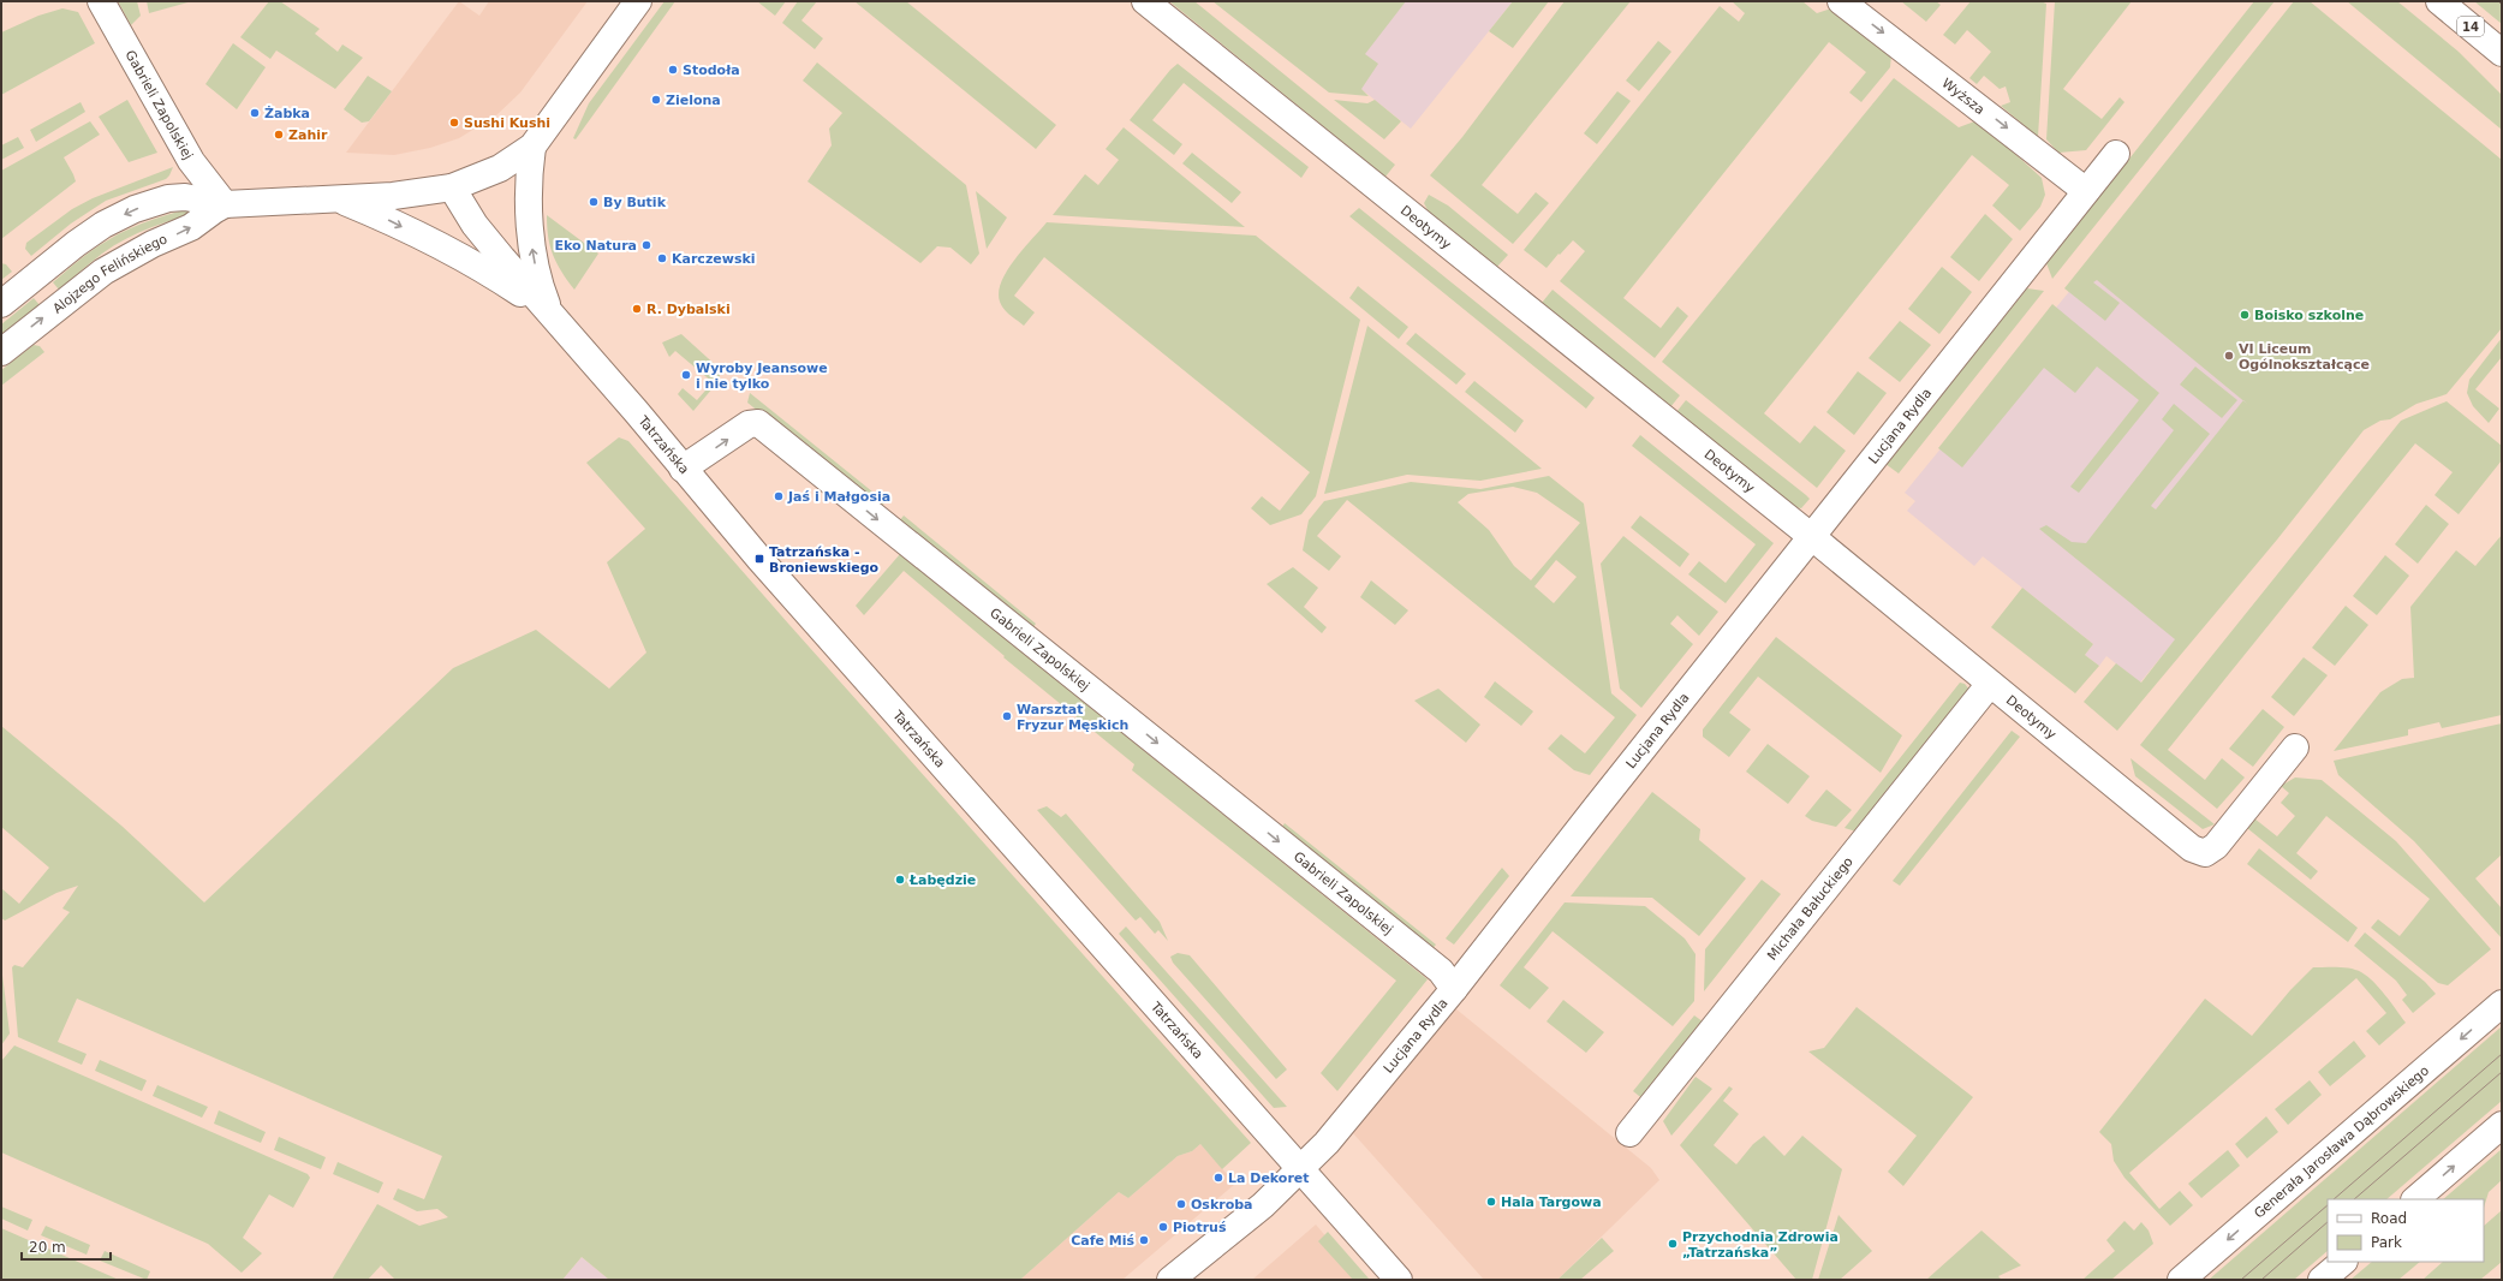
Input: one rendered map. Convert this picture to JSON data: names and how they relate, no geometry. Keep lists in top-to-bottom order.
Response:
{
  "streets": {
    "street": [
      "14",
      "Wyższa",
      "Gabrieli Zapolskiej",
      "Deotymy",
      "Alojzego Felińskiego",
      "Lucjana Rydla",
      "Tatrzańska",
      "Michała Bałuckiego",
      "Generała Jarosława Dąbrowskiego"
    ]
  },
  "crossings": [
    ["Wyższa", "Lucjana Rydla"],
    ["Gabrieli Zapolskiej", "Alojzego Felińskiego"],
    ["Gabrieli Zapolskiej", "Lucjana Rydla"],
    ["Gabrieli Zapolskiej", "Tatrzańska"],
    ["Deotymy", "Lucjana Rydla"],
    ["Deotymy", "Michała Bałuckiego"],
    ["Alojzego Felińskiego", "Tatrzańska"],
    ["Lucjana Rydla", "Tatrzańska"]
  ],
  "one_way": ["Wyższa", "Gabrieli Zapolskiej"],
  "places": {
    "other": [
      "Stodoła",
      "Zielona",
      "Żabka",
      "Sushi Kushi",
      "Zahir",
      "By Butik",
      "Eko Natura",
      "Karczewski",
      "R. Dybalski",
      "Boisko szkolne",
      "VI Liceum Ogólnokształcące",
      "Wyroby Jeansowe i nie tylko",
      "Jaś i Małgosia",
      "Warsztat Fryzur Męskich",
      "Łabędzie",
      "La Dekoret",
      "Hala Targowa",
      "Oskroba",
      "Piotruś",
      "Cafe Miś",
      "Przychodnia Zdrowia „Tatrzańska”"
    ],
    "transit": ["Tatrzańska - Broniewskiego"]
  },
  "legend": ["Road", "Park"],
  "scale_bar": "20 m"
}
